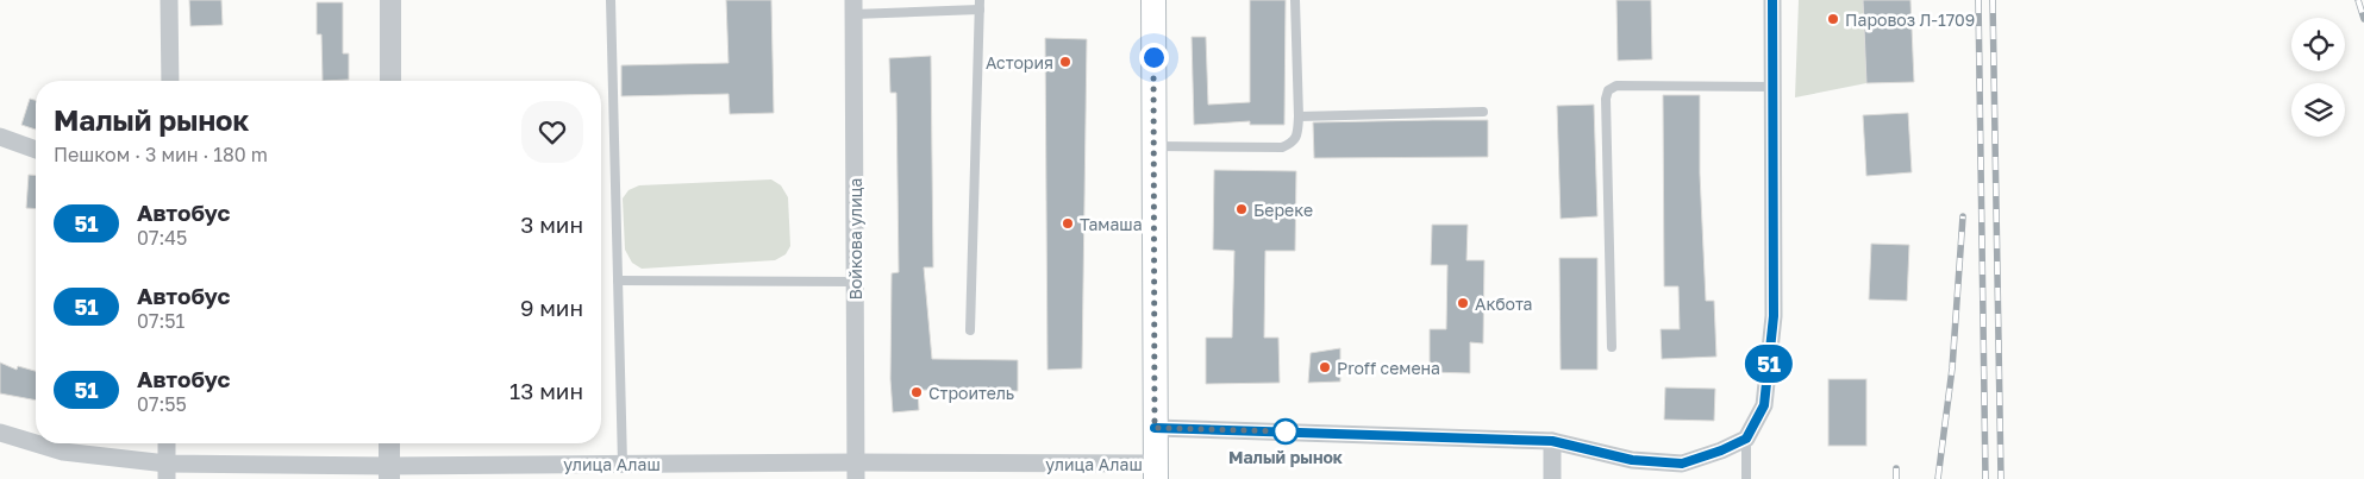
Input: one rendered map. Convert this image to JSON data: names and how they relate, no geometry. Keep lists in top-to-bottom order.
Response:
{
  "streets": {
    "street": ["Войкова улица", "улица Алаш"]
  },
  "crossings": [
    ["Войкова улица", "улица Алаш"]
  ],
  "places": [
    "Паровоз Л-1709",
    "Астория",
    "Береке",
    "Тамаша",
    "Акбота",
    "Proff семена",
    "Строитель",
    "Малый рынок"
  ],
  "lines": ["bus line 51"],
  "page": {
    "on_map": "51",
    "heading": ["Малый рынок", "Пешком · 3 мин · 180 m"],
    "list": [
      {
        "mark": "51",
        "name": "Автобус",
        "note": "07:45",
        "value": "3 мин"
      },
      {
        "mark": "51",
        "name": "Автобус",
        "note": "07:51",
        "value": "9 мин"
      },
      {
        "mark": "51",
        "name": "Автобус",
        "note": "07:55",
        "value": "13 мин"
      }
    ]
  }
}
